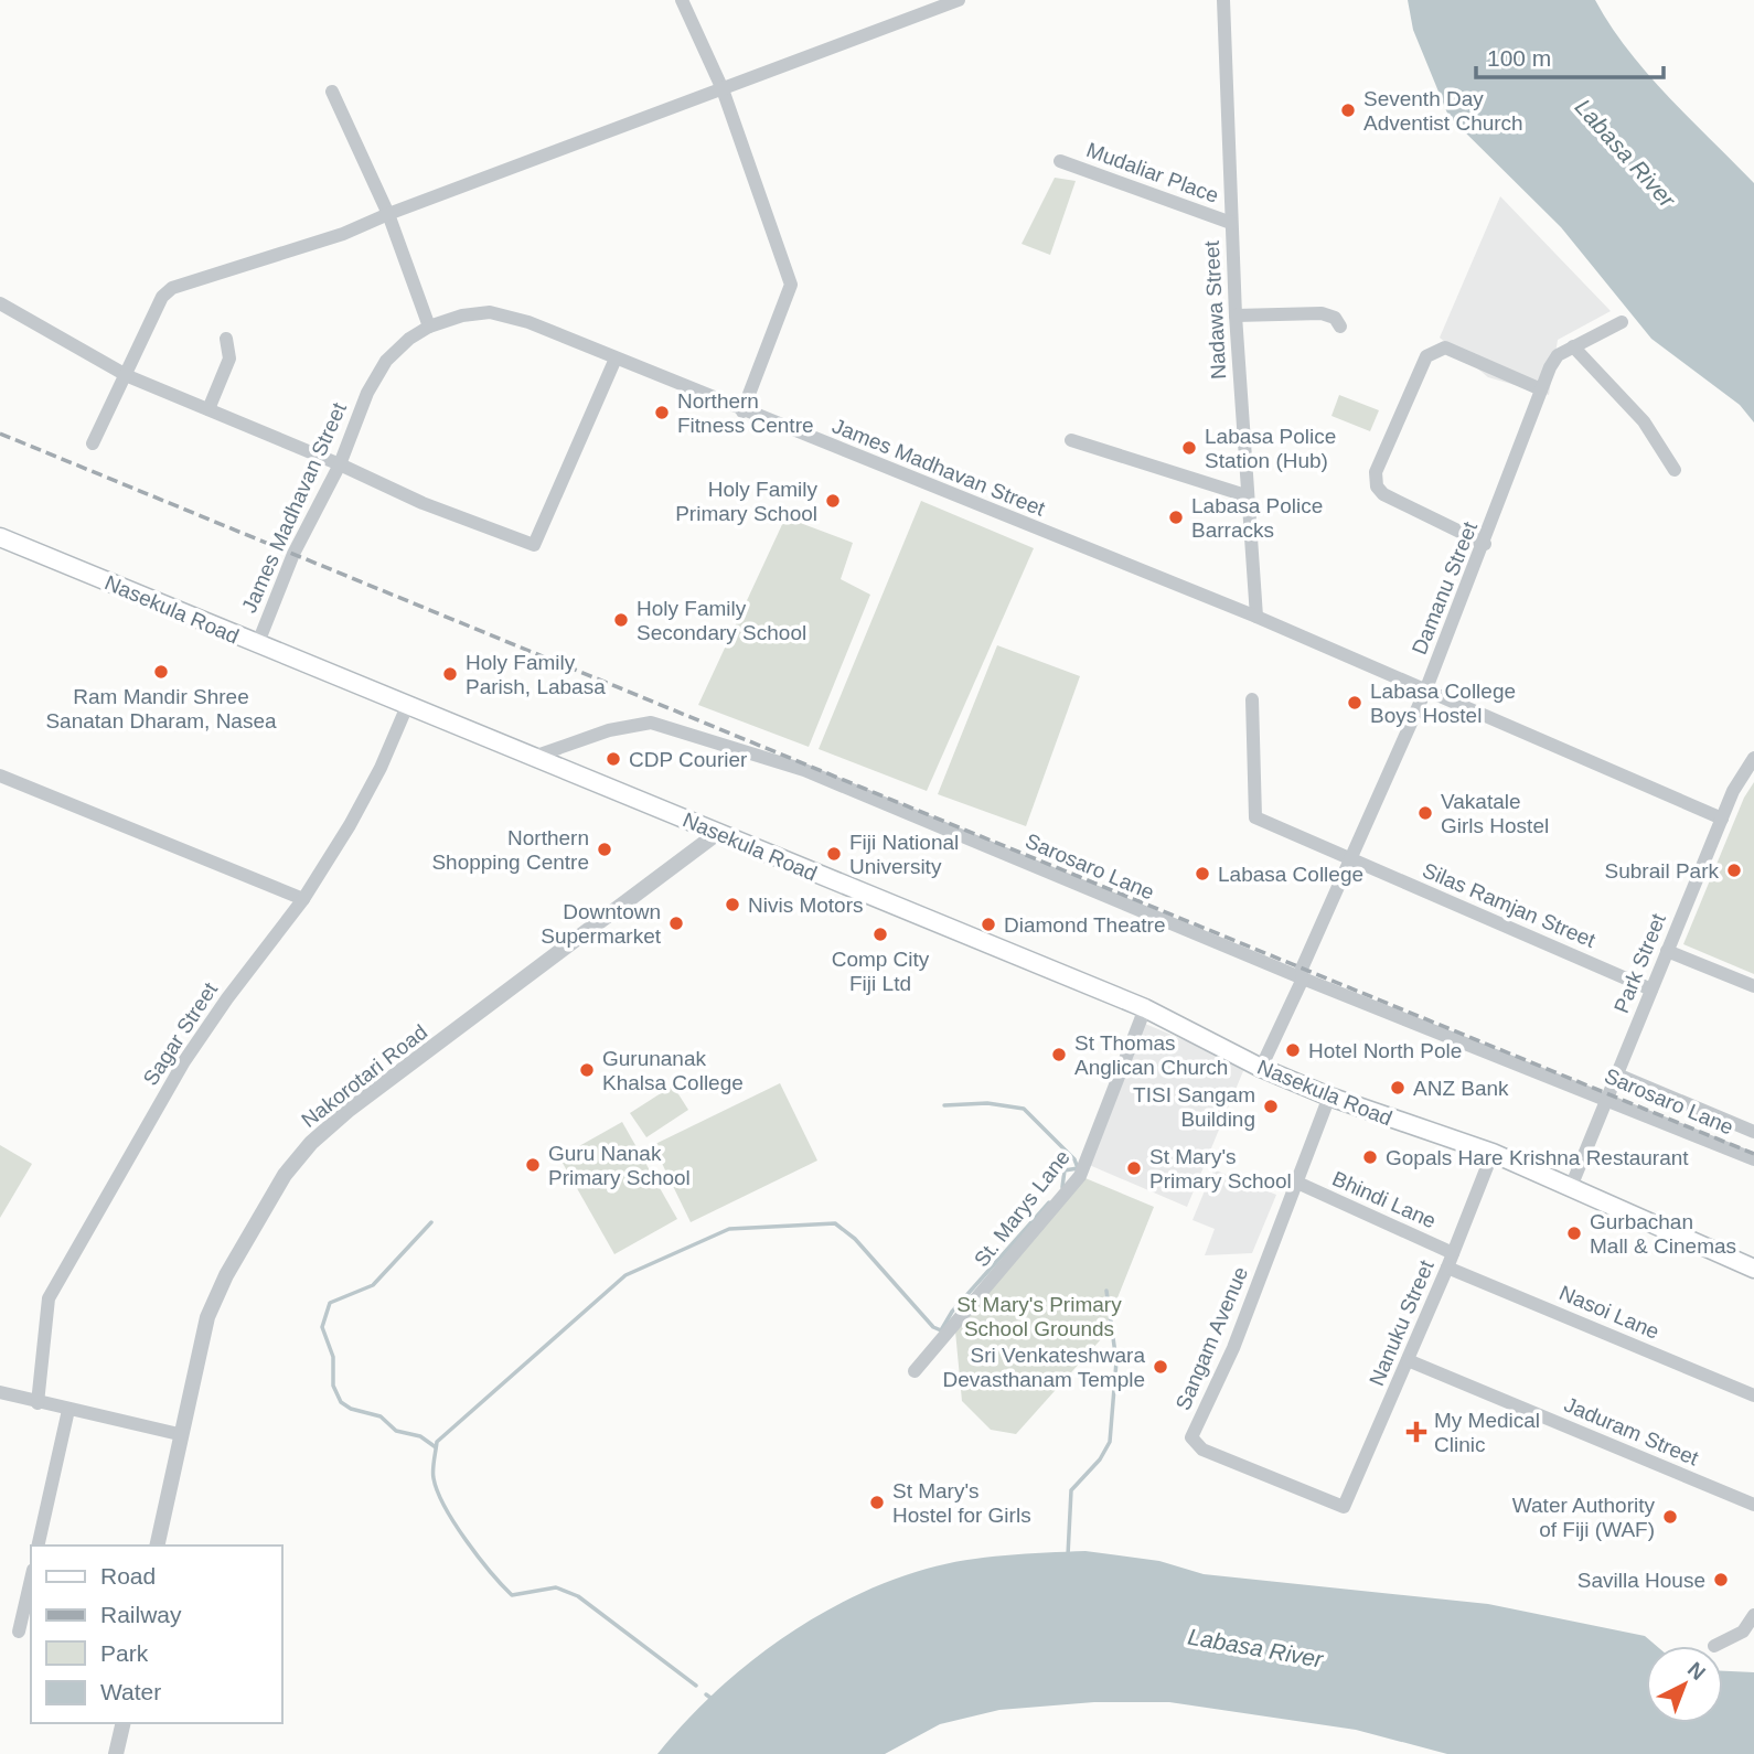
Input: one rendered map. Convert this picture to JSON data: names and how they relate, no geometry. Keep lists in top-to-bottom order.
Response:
{
  "streets": {
    "main road": ["Nasekula Road"],
    "street": [
      "Mudaliar Place",
      "Nadawa Street",
      "James Madhavan Street",
      "Damanu Street",
      "Sarosaro Lane",
      "Silas Ramjan Street",
      "Park Street",
      "Sagar Street",
      "Nakorotari Road",
      "Bhindi Lane",
      "St. Marys Lane",
      "Nasoi Lane",
      "Nanuku Street",
      "Sangam Avenue",
      "Jaduram Street"
    ]
  },
  "crossings": [
    ["Mudaliar Place", "Nadawa Street"],
    ["Nadawa Street", "James Madhavan Street"],
    ["James Madhavan Street", "Damanu Street"],
    ["James Madhavan Street", "Nasekula Road"],
    ["James Madhavan Street", "Park Street"],
    ["Damanu Street", "Nasekula Road"],
    ["Damanu Street", "Sarosaro Lane"],
    ["Damanu Street", "Silas Ramjan Street"],
    ["Nasekula Road", "Sarosaro Lane"],
    ["Nasekula Road", "Park Street"],
    ["Nasekula Road", "Sagar Street"],
    ["Nasekula Road", "Nakorotari Road"],
    ["Nasekula Road", "St. Marys Lane"],
    ["Nasekula Road", "Nanuku Street"],
    ["Nasekula Road", "Sangam Avenue"],
    ["Sarosaro Lane", "Park Street"],
    ["Silas Ramjan Street", "Park Street"],
    ["Bhindi Lane", "Nanuku Street"],
    ["Bhindi Lane", "Sangam Avenue"],
    ["Nasoi Lane", "Nanuku Street"],
    ["Nanuku Street", "Sangam Avenue"],
    ["Nanuku Street", "Jaduram Street"]
  ],
  "water": ["Labasa River"],
  "parks": ["St Mary's Primary School Grounds"],
  "places": {
    "other": [
      "Seventh Day Adventist Church",
      "Northern Fitness Centre",
      "Labasa Police Station (Hub)",
      "Holy Family Primary School",
      "Labasa Police Barracks",
      "Holy Family Secondary School",
      "Ram Mandir Shree Sanatan Dharam, Nasea",
      "Holy Family Parish, Labasa",
      "Labasa College Boys Hostel",
      "CDP Courier",
      "Vakatale Girls Hostel",
      "Northern Shopping Centre",
      "Fiji National University",
      "Subrail Park",
      "Labasa College",
      "Nivis Motors",
      "Downtown Supermarket",
      "Diamond Theatre",
      "Comp City Fiji Ltd",
      "Hotel North Pole",
      "St Thomas Anglican Church",
      "Gurunanak Khalsa College",
      "ANZ Bank",
      "TISI Sangam Building",
      "Gopals Hare Krishna Restaurant",
      "Guru Nanak Primary School",
      "St Mary's Primary School",
      "Gurbachan Mall & Cinemas",
      "Sri Venkateshwara Devasthanam Temple",
      "St Mary's Hostel for Girls",
      "Water Authority of Fiji (WAF)",
      "Savilla House"
    ],
    "health": ["My Medical Clinic"]
  },
  "legend": [
    "Road",
    "Railway",
    "Park",
    "Water"
  ],
  "scale_bar": "100 m",
  "north": "top right"
}
